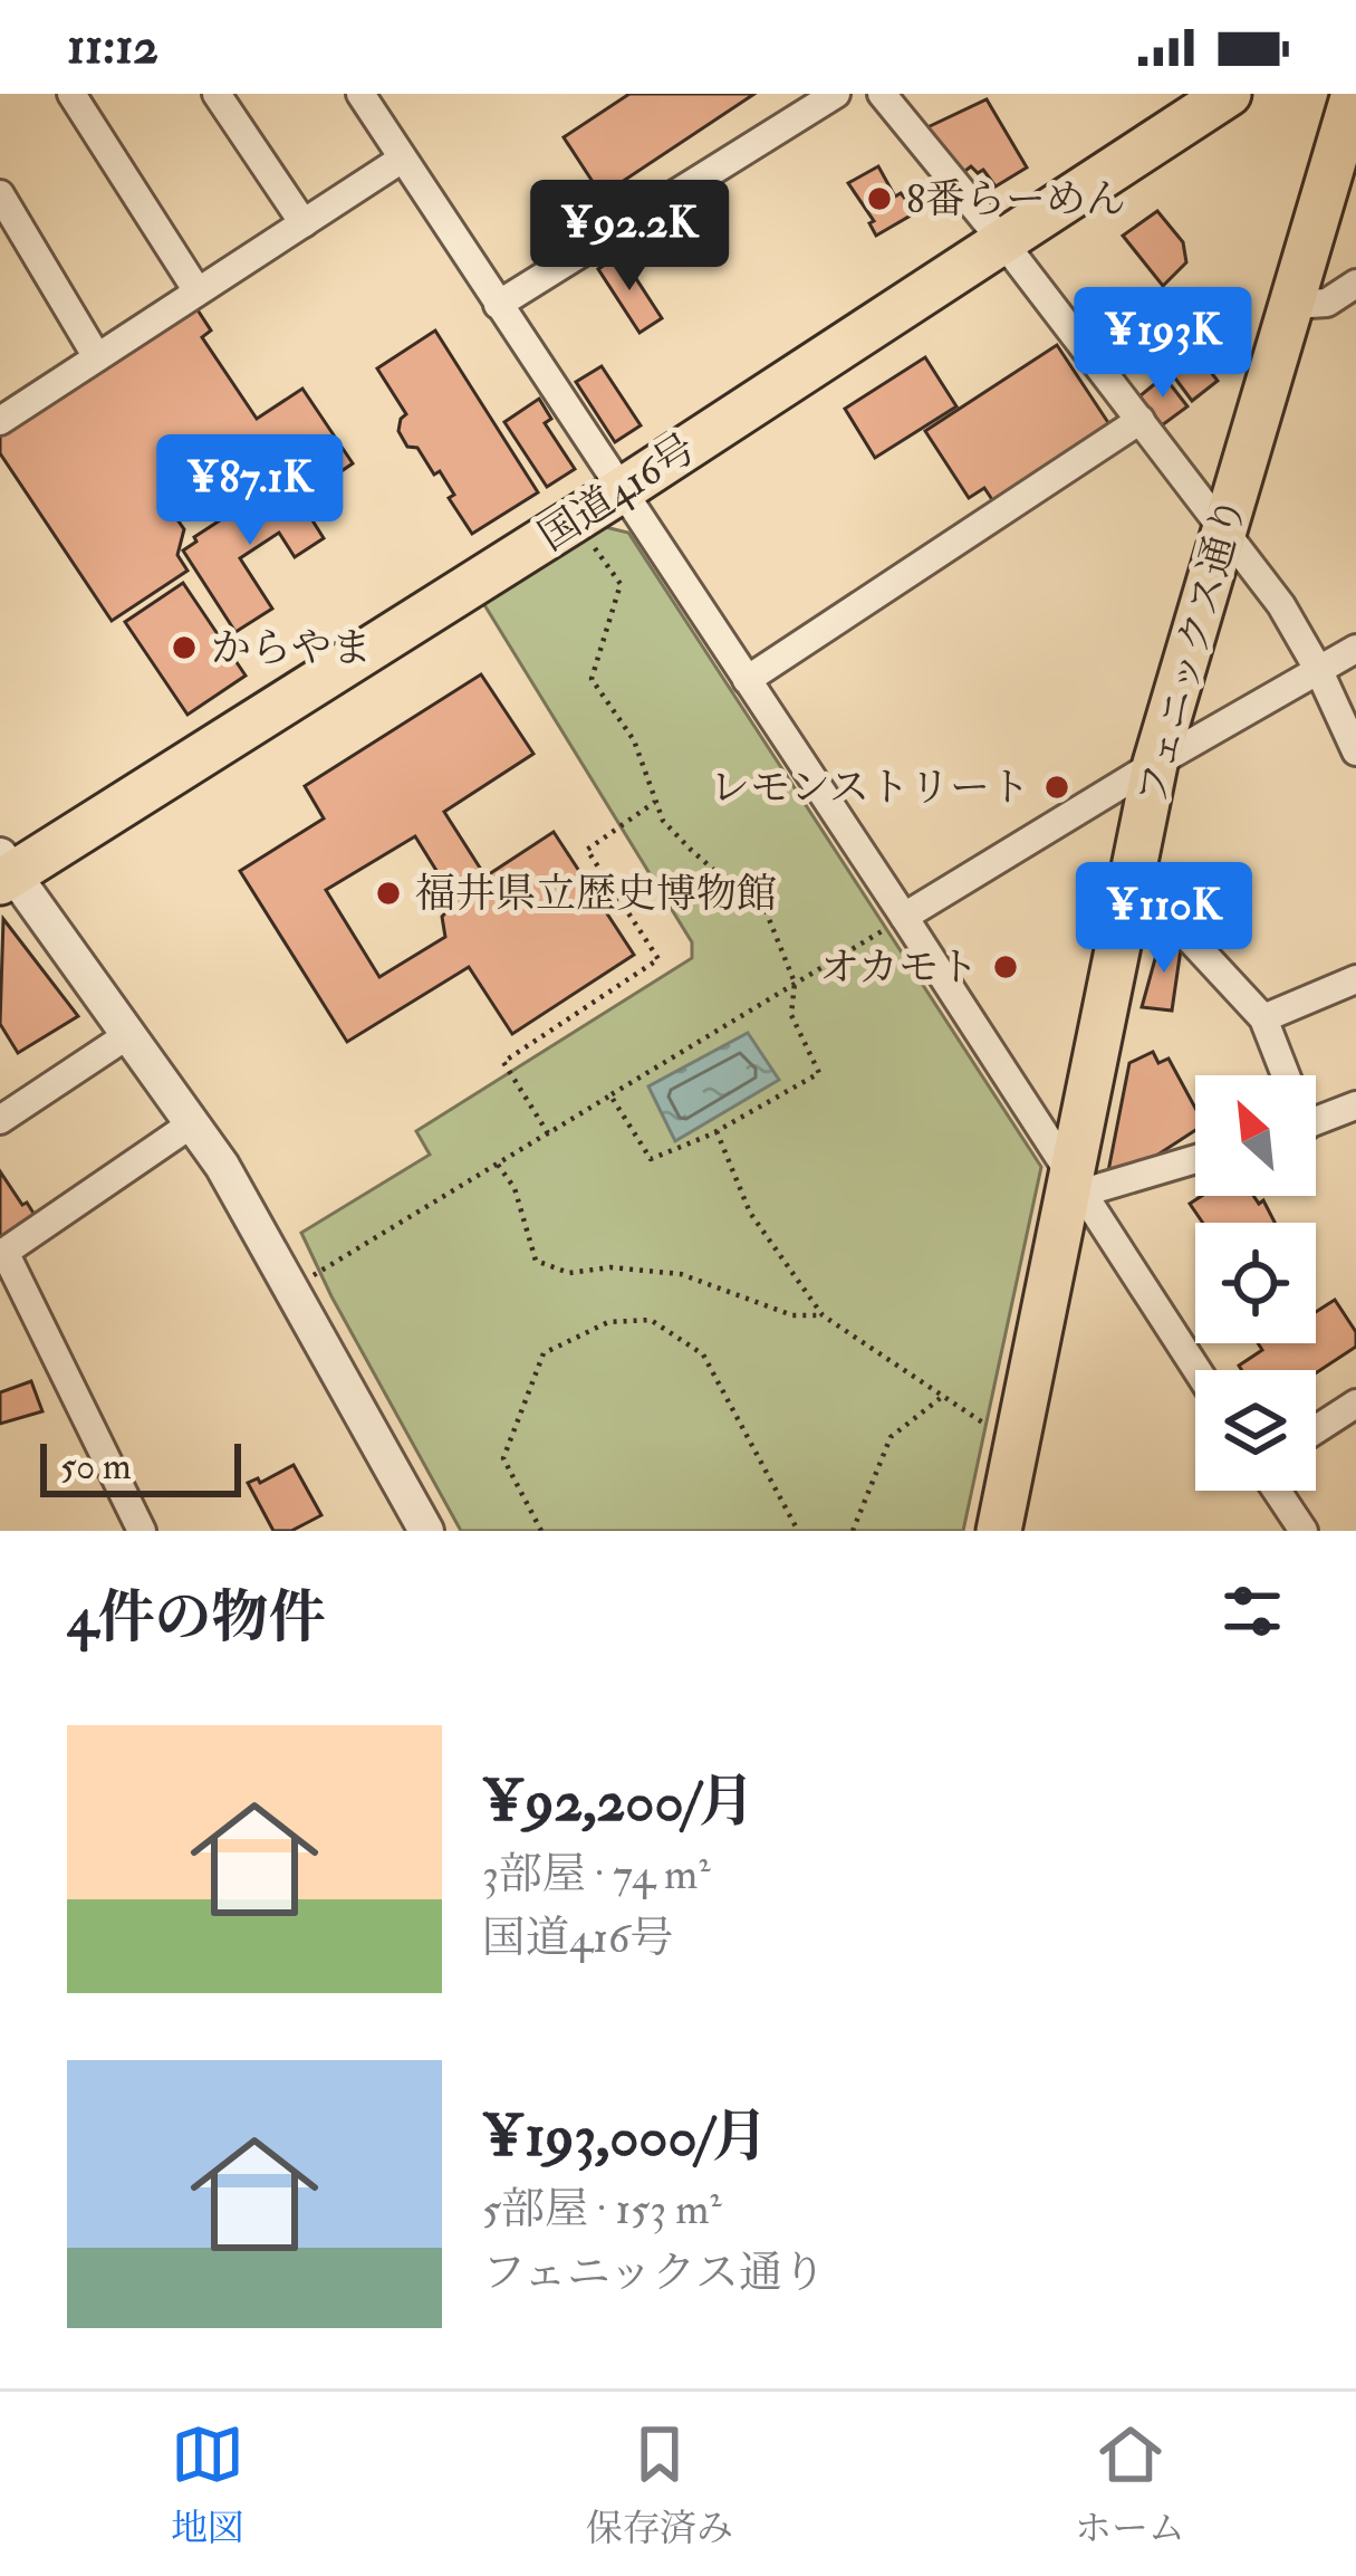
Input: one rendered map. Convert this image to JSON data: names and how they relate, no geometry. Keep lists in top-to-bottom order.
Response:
{
  "streets": {
    "main road": ["国道416号", "フェニックス通り"]
  },
  "places": [
    "8番らーめん",
    "からやま",
    "レモンストリート",
    "福井県立歴史博物館",
    "オカモト"
  ],
  "scale_bar": "50 m",
  "north": "top left",
  "page": {
    "status": "11:12",
    "price": [
      "¥92.2K",
      "¥193K",
      "¥87.1K",
      "¥110K"
    ],
    "scale": "50 m",
    "heading": "4件の物件",
    "list": [
      {
        "name": "¥92,200/月",
        "note": "3部屋 · 74 m² · 国道416号"
      },
      {
        "name": "¥193,000/月",
        "note": "5部屋 · 153 m² · フェニックス通り"
      }
    ],
    "tabs": ["地図", "保存済み", "ホーム"]
  }
}
